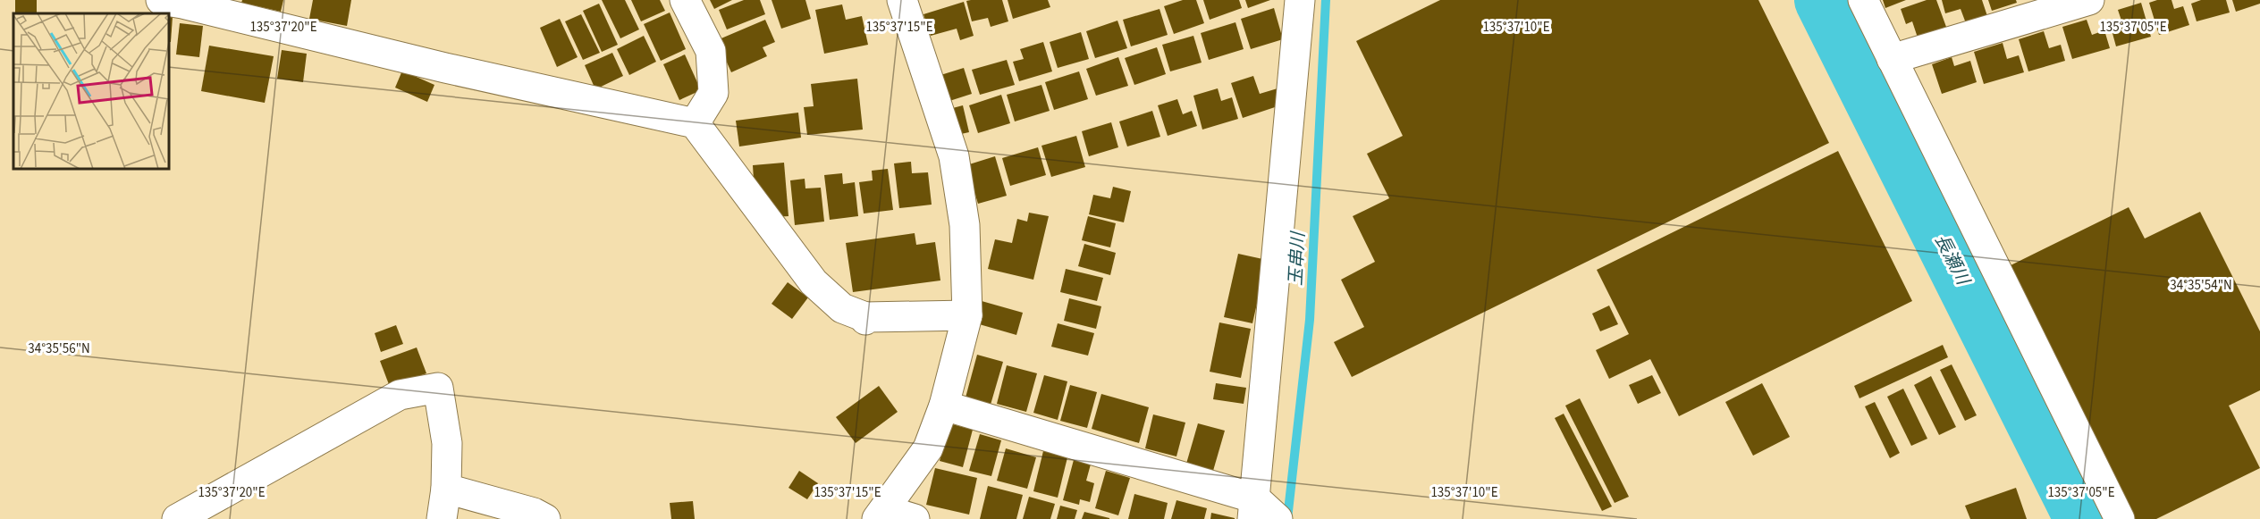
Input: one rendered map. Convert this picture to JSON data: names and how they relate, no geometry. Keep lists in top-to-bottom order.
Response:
{
  "water": ["玉串川", "長瀬川"],
  "coordinates": [
    "135°37'20\"E",
    "135°37'15\"E",
    "135°37'10\"E",
    "135°37'05\"E",
    "34°35'54\"N",
    "34°35'56\"N"
  ]
}
